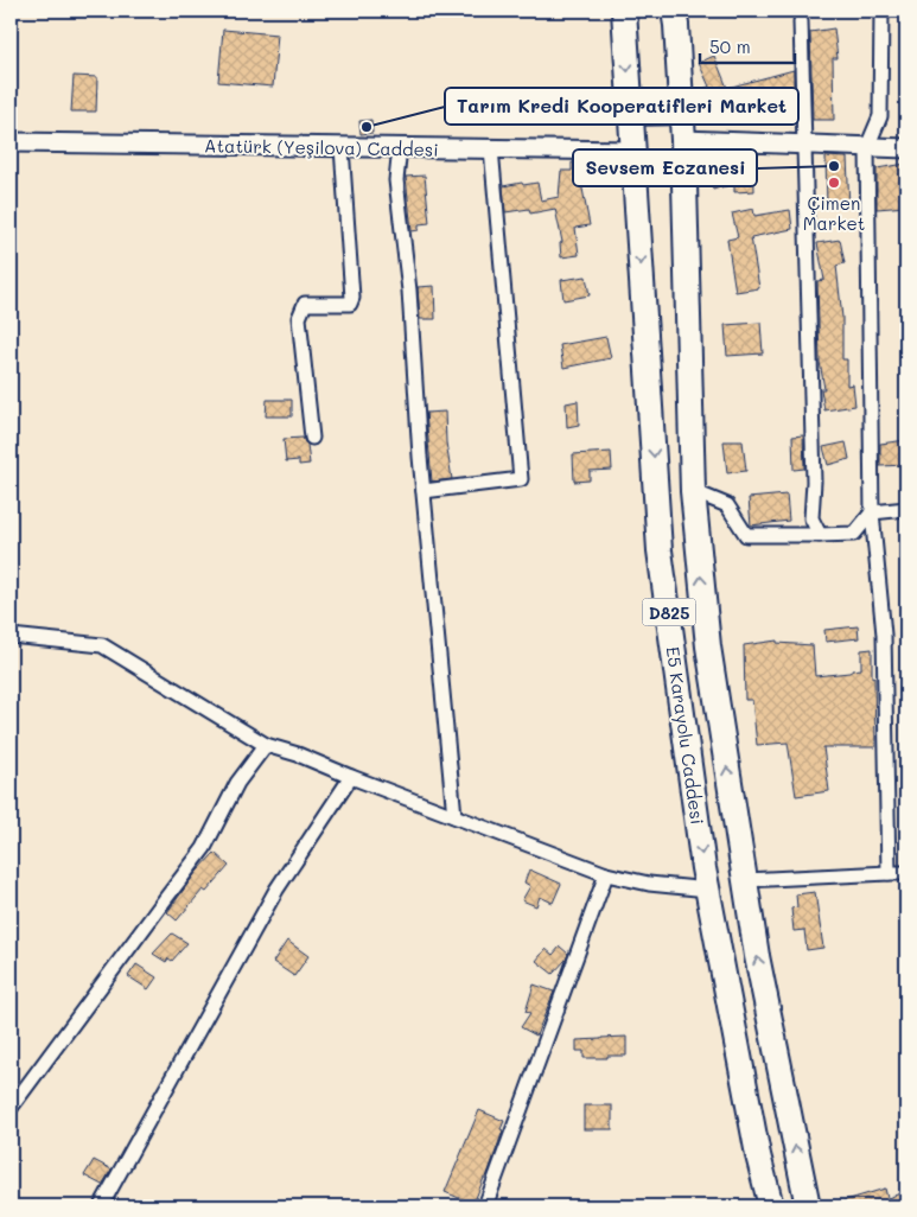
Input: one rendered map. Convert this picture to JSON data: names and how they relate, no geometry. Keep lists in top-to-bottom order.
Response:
{
  "streets": {
    "highway": ["D825", "E5 Karayolu Caddesi"],
    "street": ["Atatürk (Yeşilova) Caddesi"]
  },
  "crossings": [
    ["Atatürk (Yeşilova) Caddesi", "E5 Karayolu Caddesi"]
  ],
  "places": ["Tarım Kredi Kooperatifleri Market", "Sevsem Eczanesi", "Çimen Market"],
  "scale_bar": "50 m"
}
